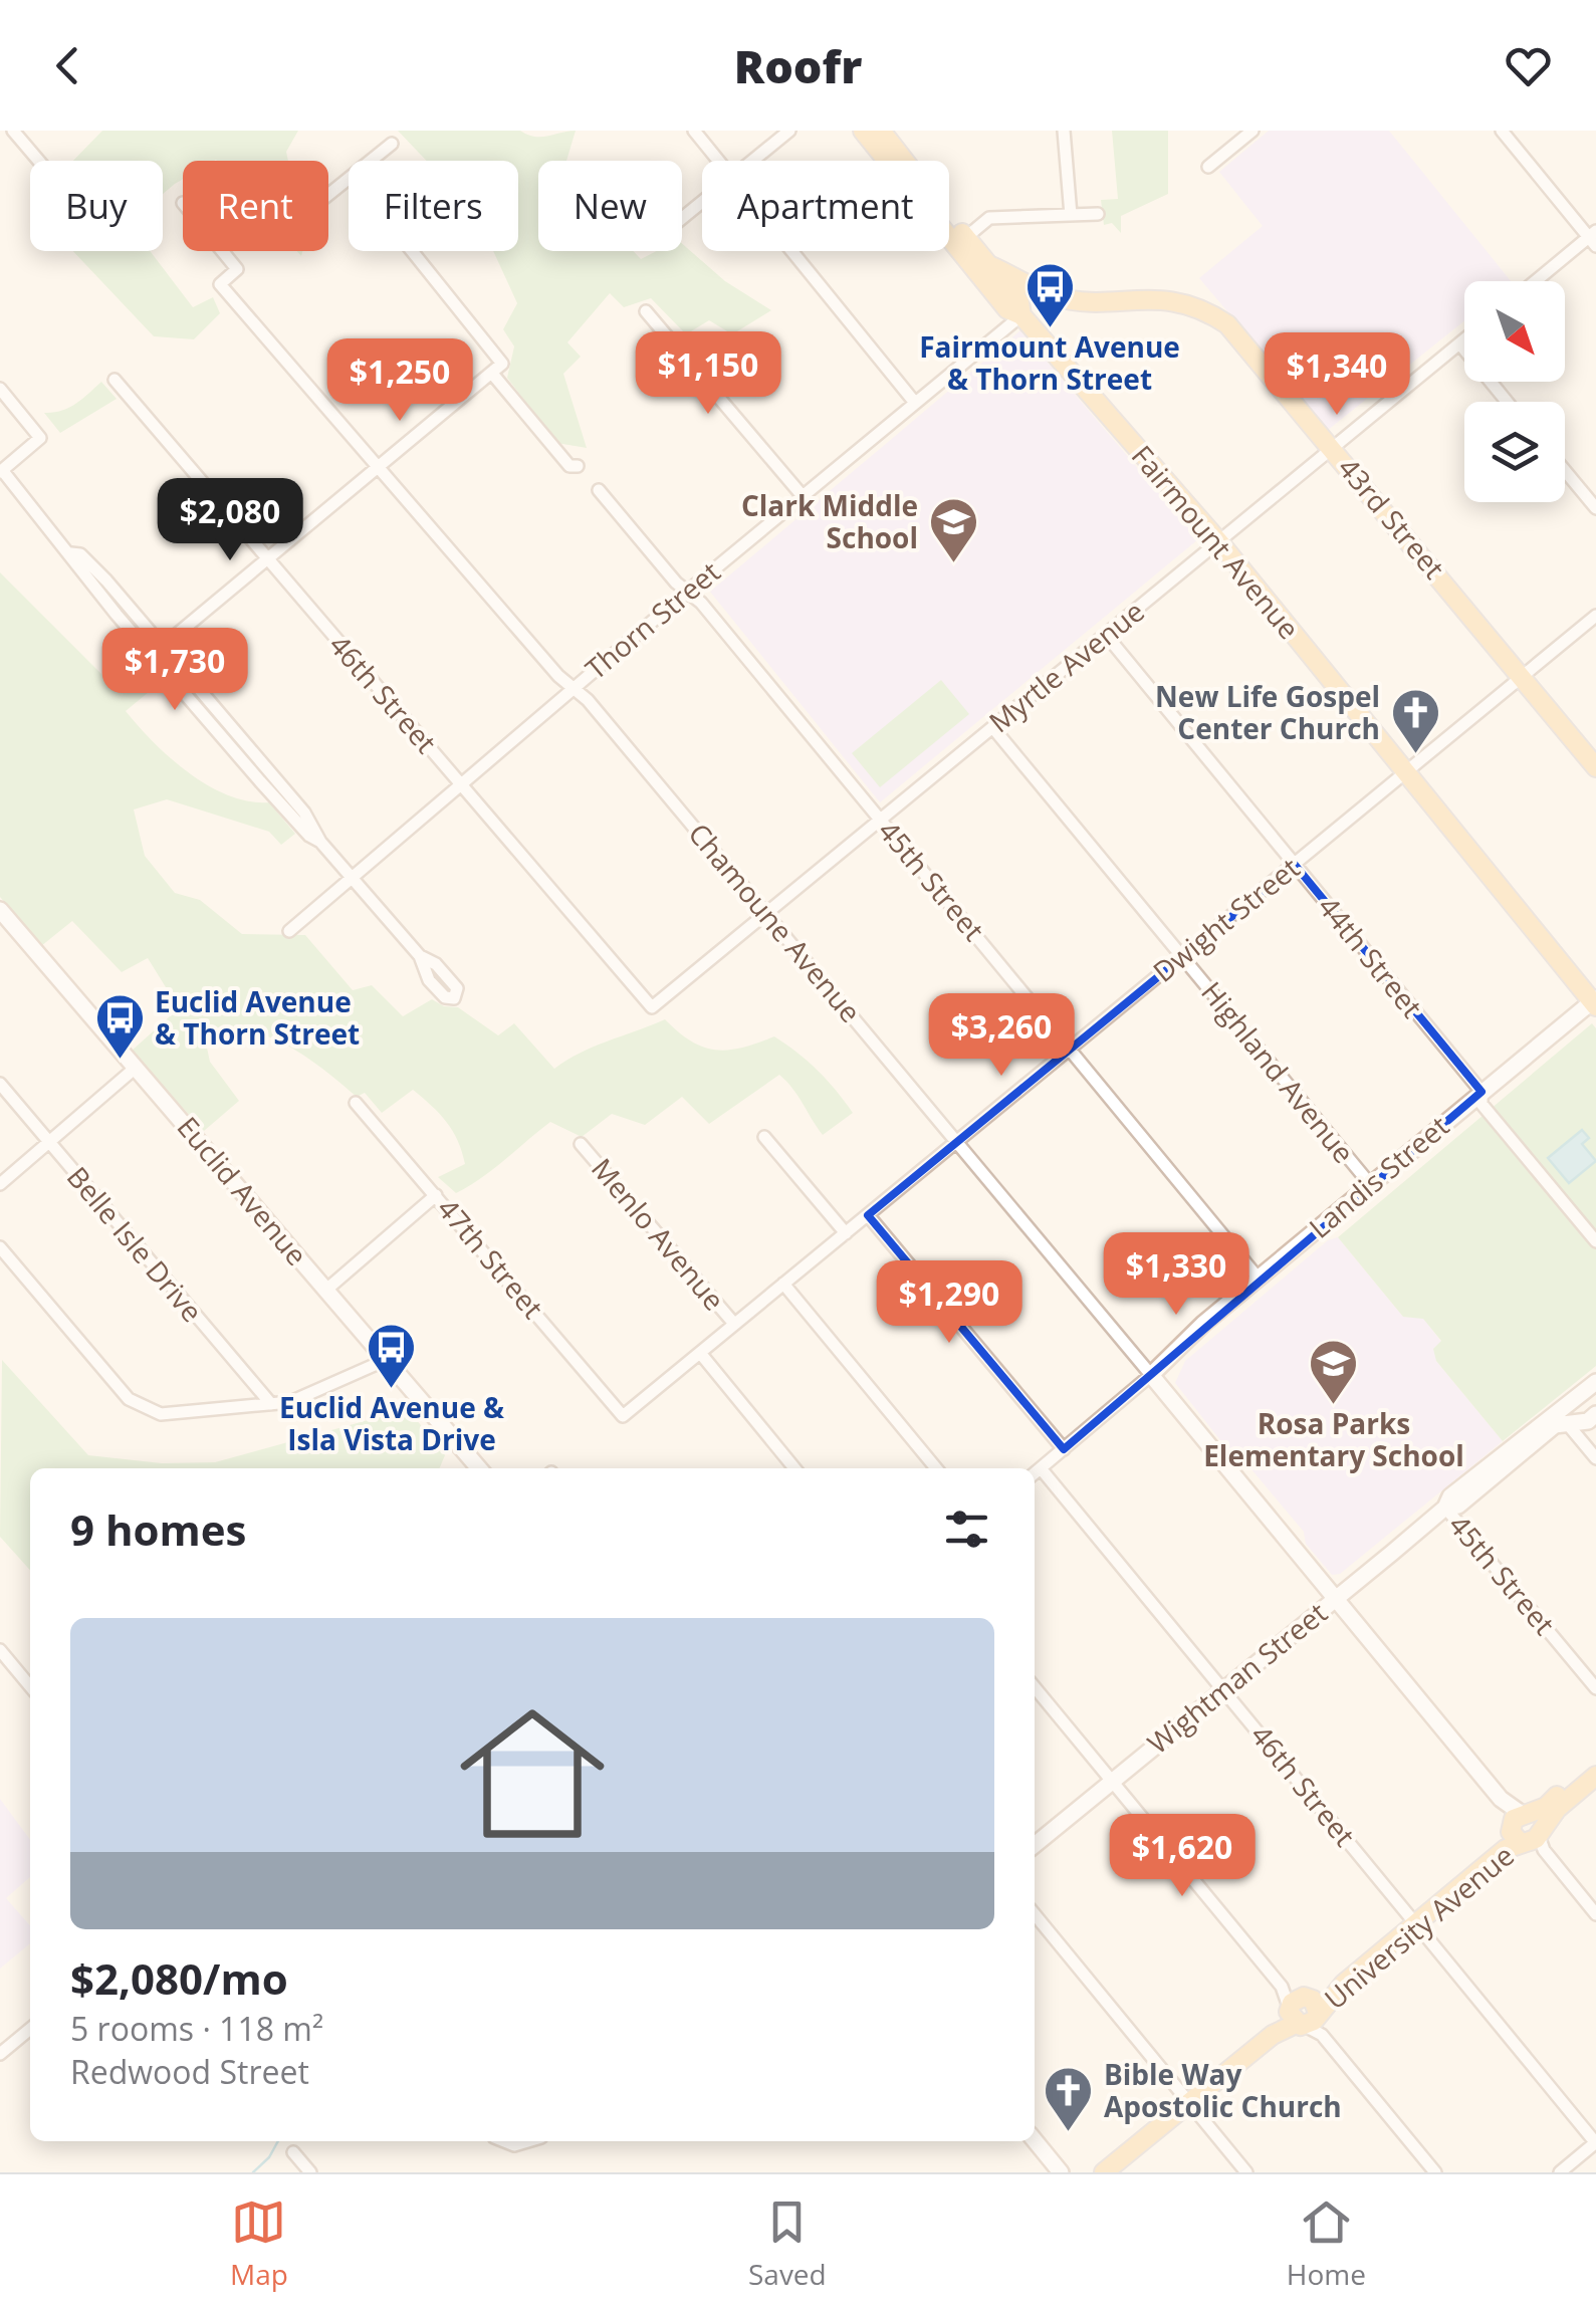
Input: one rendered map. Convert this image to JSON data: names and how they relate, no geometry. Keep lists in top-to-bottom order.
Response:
{
  "streets": {
    "main road": [
      "43rd Street",
      "Fairmount Avenue",
      "Chamoune Avenue",
      "Landis Street",
      "Euclid Avenue",
      "Wightman Street",
      "University Avenue"
    ],
    "street": [
      "Thorn Street",
      "Myrtle Avenue",
      "46th Street",
      "45th Street",
      "Dwight Street",
      "44th Street",
      "Highland Avenue",
      "Menlo Avenue",
      "Belle Isle Drive",
      "47th Street"
    ]
  },
  "crossings": [
    ["43rd Street", "Fairmount Avenue"],
    ["43rd Street", "Myrtle Avenue"],
    ["43rd Street", "Dwight Street"],
    ["Fairmount Avenue", "Thorn Street"],
    ["Fairmount Avenue", "Myrtle Avenue"],
    ["Fairmount Avenue", "Dwight Street"],
    ["Fairmount Avenue", "Landis Street"],
    ["Thorn Street", "46th Street"],
    ["Thorn Street", "45th Street"],
    ["Thorn Street", "Chamoune Avenue"],
    ["Myrtle Avenue", "46th Street"],
    ["Myrtle Avenue", "45th Street"],
    ["Myrtle Avenue", "Chamoune Avenue"],
    ["Myrtle Avenue", "44th Street"],
    ["Myrtle Avenue", "Highland Avenue"],
    ["46th Street", "Landis Street"],
    ["46th Street", "Wightman Street"],
    ["46th Street", "University Avenue"],
    ["45th Street", "Dwight Street"],
    ["45th Street", "Landis Street"],
    ["45th Street", "Wightman Street"],
    ["Dwight Street", "Chamoune Avenue"],
    ["Dwight Street", "44th Street"],
    ["Dwight Street", "Highland Avenue"],
    ["Dwight Street", "Menlo Avenue"],
    ["Dwight Street", "47th Street"],
    ["Chamoune Avenue", "Landis Street"],
    ["Chamoune Avenue", "Wightman Street"],
    ["Chamoune Avenue", "University Avenue"],
    ["44th Street", "Landis Street"],
    ["Highland Avenue", "Landis Street"]
  ],
  "places": {
    "bus stop": ["Fairmount Avenue & Thorn Street", "Euclid Avenue & Thorn Street", "Euclid Avenue & Isla Vista Drive"],
    "school or university": ["Clark Middle School", "Rosa Parks Elementary School"],
    "church": ["New Life Gospel Center Church", "Bible Way Apostolic Church"]
  },
  "north": "bottom right",
  "page": {
    "header": "Roofr",
    "chip": [
      "Buy",
      "Rent",
      "Filters",
      "New",
      "Apartment"
    ],
    "price": [
      "$1,150",
      "$1,340",
      "$1,250",
      "$2,080",
      "$1,730",
      "$3,260",
      "$1,330",
      "$1,290",
      "$1,620"
    ],
    "heading": "9 homes",
    "list": [
      {
        "name": "$2,080/mo",
        "note": "5 rooms · 118 m² · Redwood Street"
      }
    ],
    "tabs": ["Map", "Saved", "Home"]
  }
}
